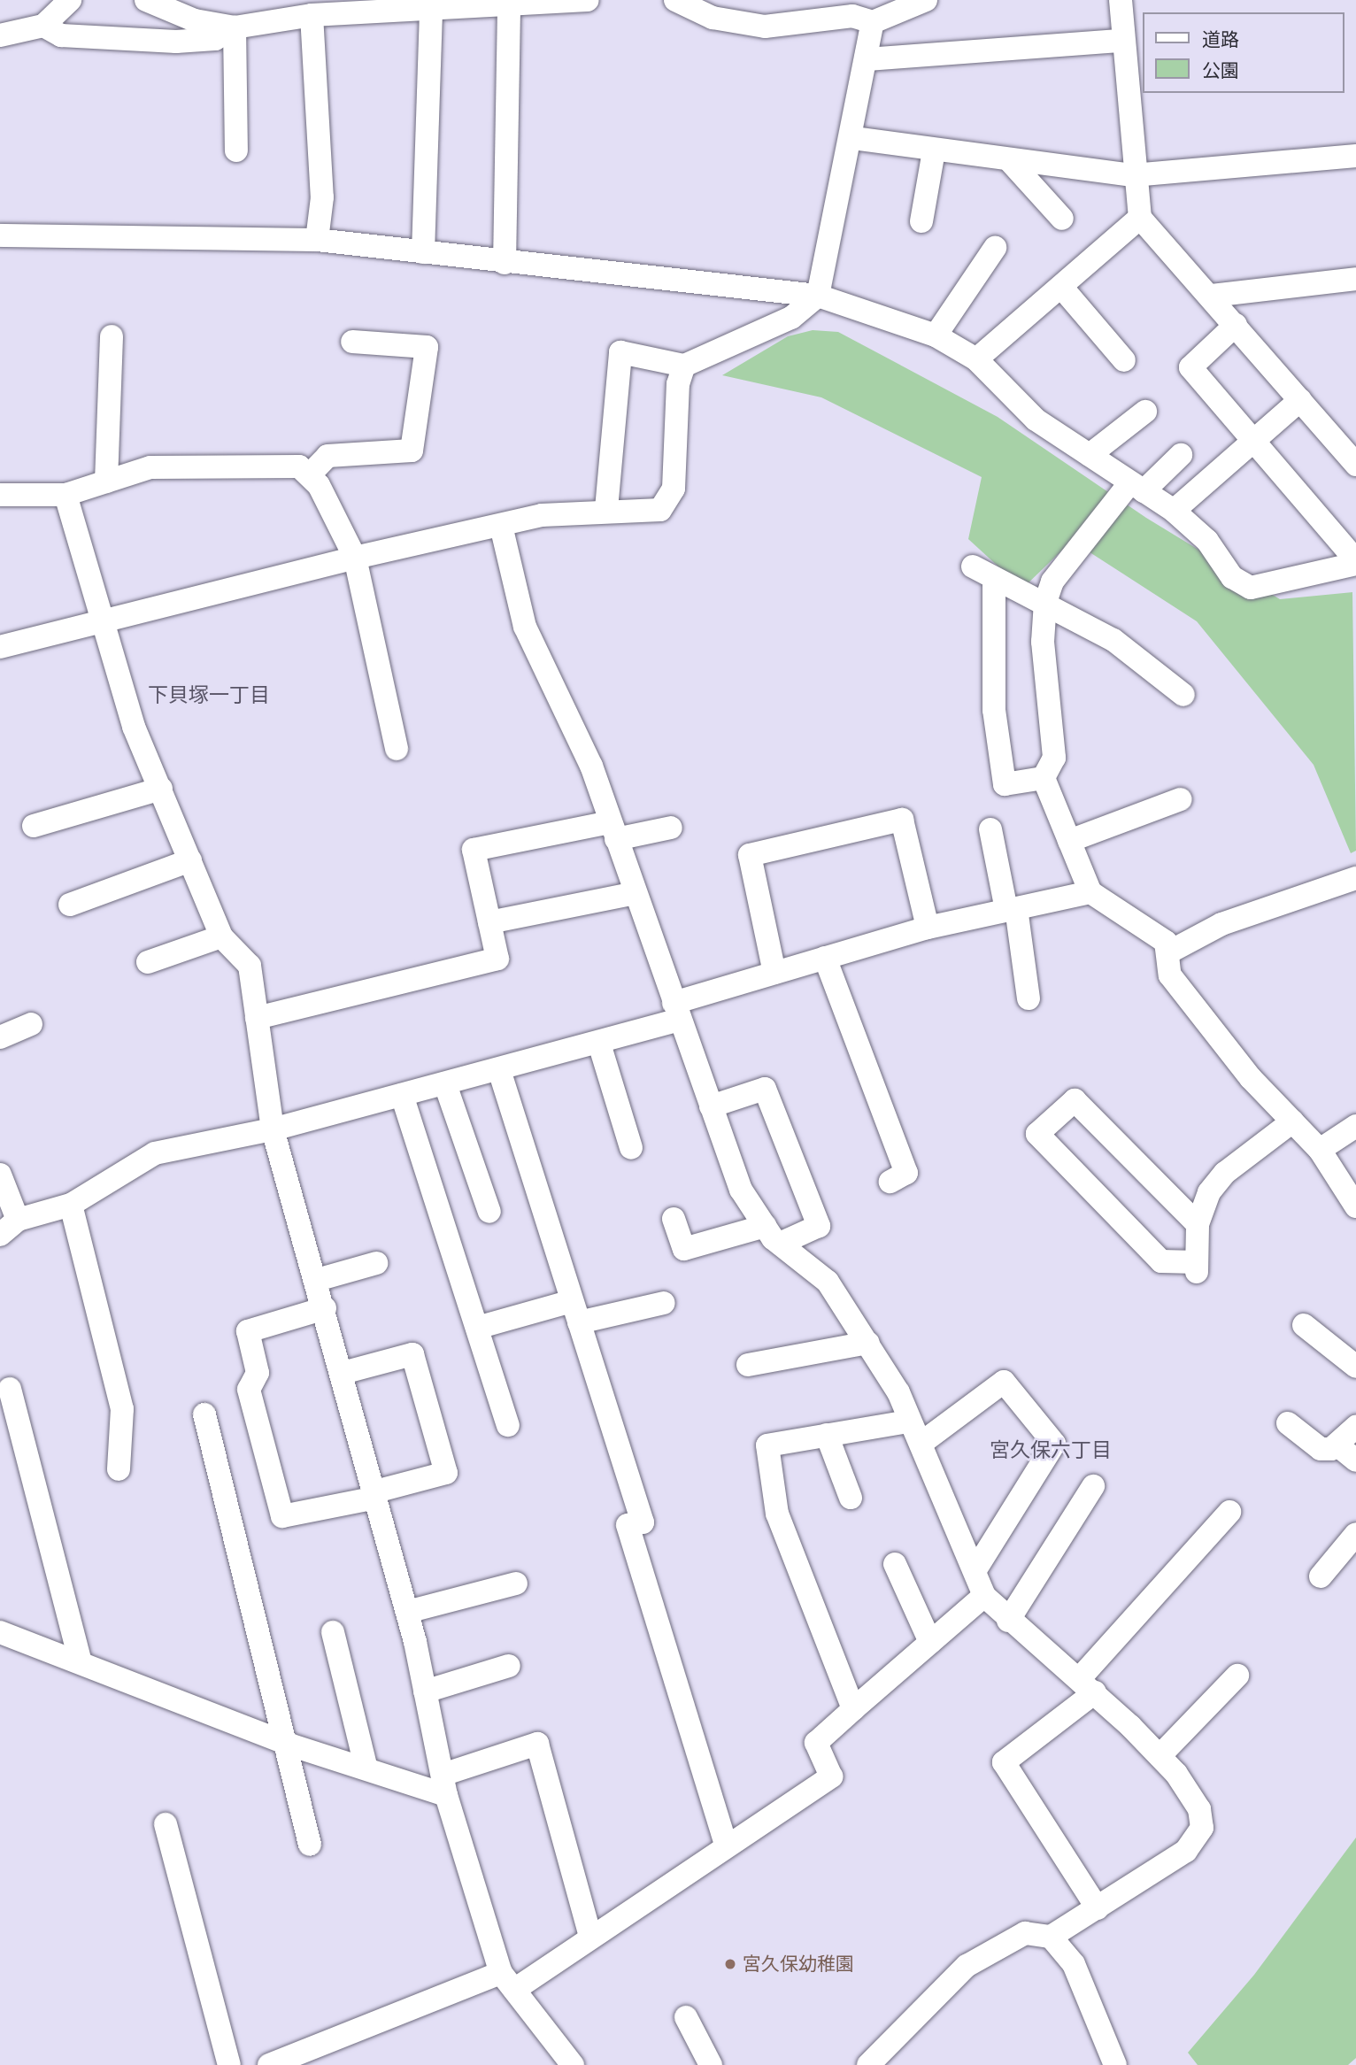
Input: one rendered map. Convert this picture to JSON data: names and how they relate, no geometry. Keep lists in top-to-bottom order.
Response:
{
  "districts": ["下貝塚一丁目", "宮久保六丁目"],
  "places": ["宮久保幼稚園"],
  "legend": ["道路", "公園"]
}
